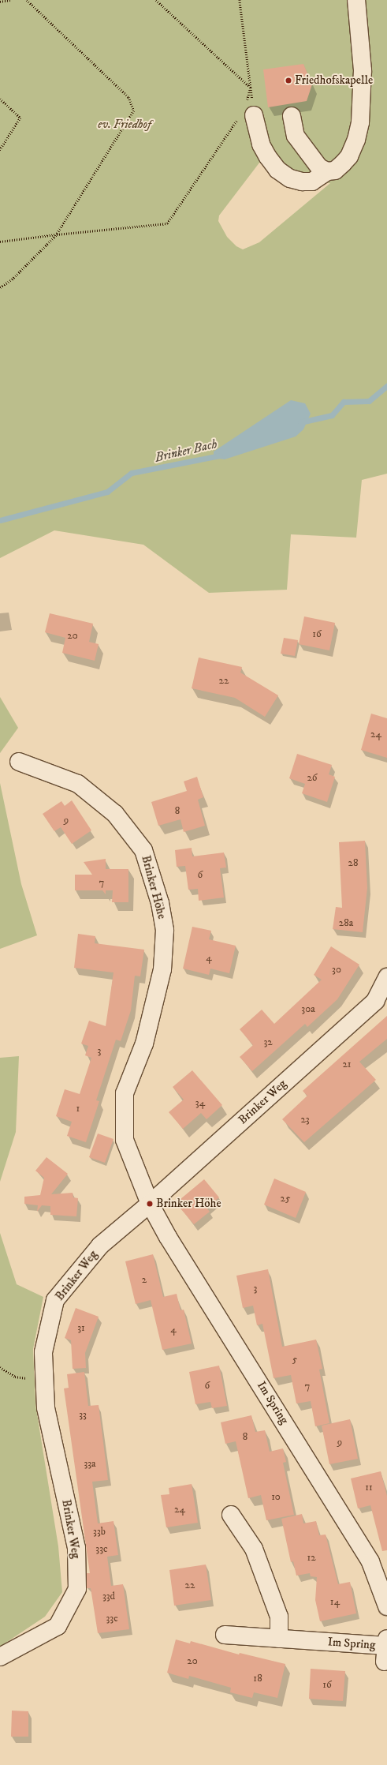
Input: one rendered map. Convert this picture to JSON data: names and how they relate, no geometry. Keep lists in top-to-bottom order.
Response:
{
  "streets": {
    "street": ["Brinker Höhe", "Brinker Weg", "Im Spring"]
  },
  "crossings": [
    ["Brinker Höhe", "Brinker Weg"],
    ["Brinker Höhe", "Im Spring"],
    ["Brinker Weg", "Im Spring"]
  ],
  "water": ["Brinker Bach"],
  "parks": ["ev. Friedhof"],
  "places": ["Friedhofskapelle", "Brinker Höhe"],
  "house_numbers": [
    "16",
    "20",
    "22",
    "24",
    "26",
    "8",
    "9",
    "28",
    "6",
    "7",
    "28a",
    "4",
    "30",
    "30a",
    "32",
    "3",
    "21",
    "34",
    "1",
    "23",
    "25",
    "2",
    "3",
    "31",
    "4",
    "5",
    "6",
    "7",
    "33",
    "8",
    "9",
    "33a",
    "11",
    "10",
    "24",
    "33b",
    "33c",
    "12",
    "22",
    "33d",
    "14",
    "33e",
    "20",
    "18",
    "16"
  ]
}
